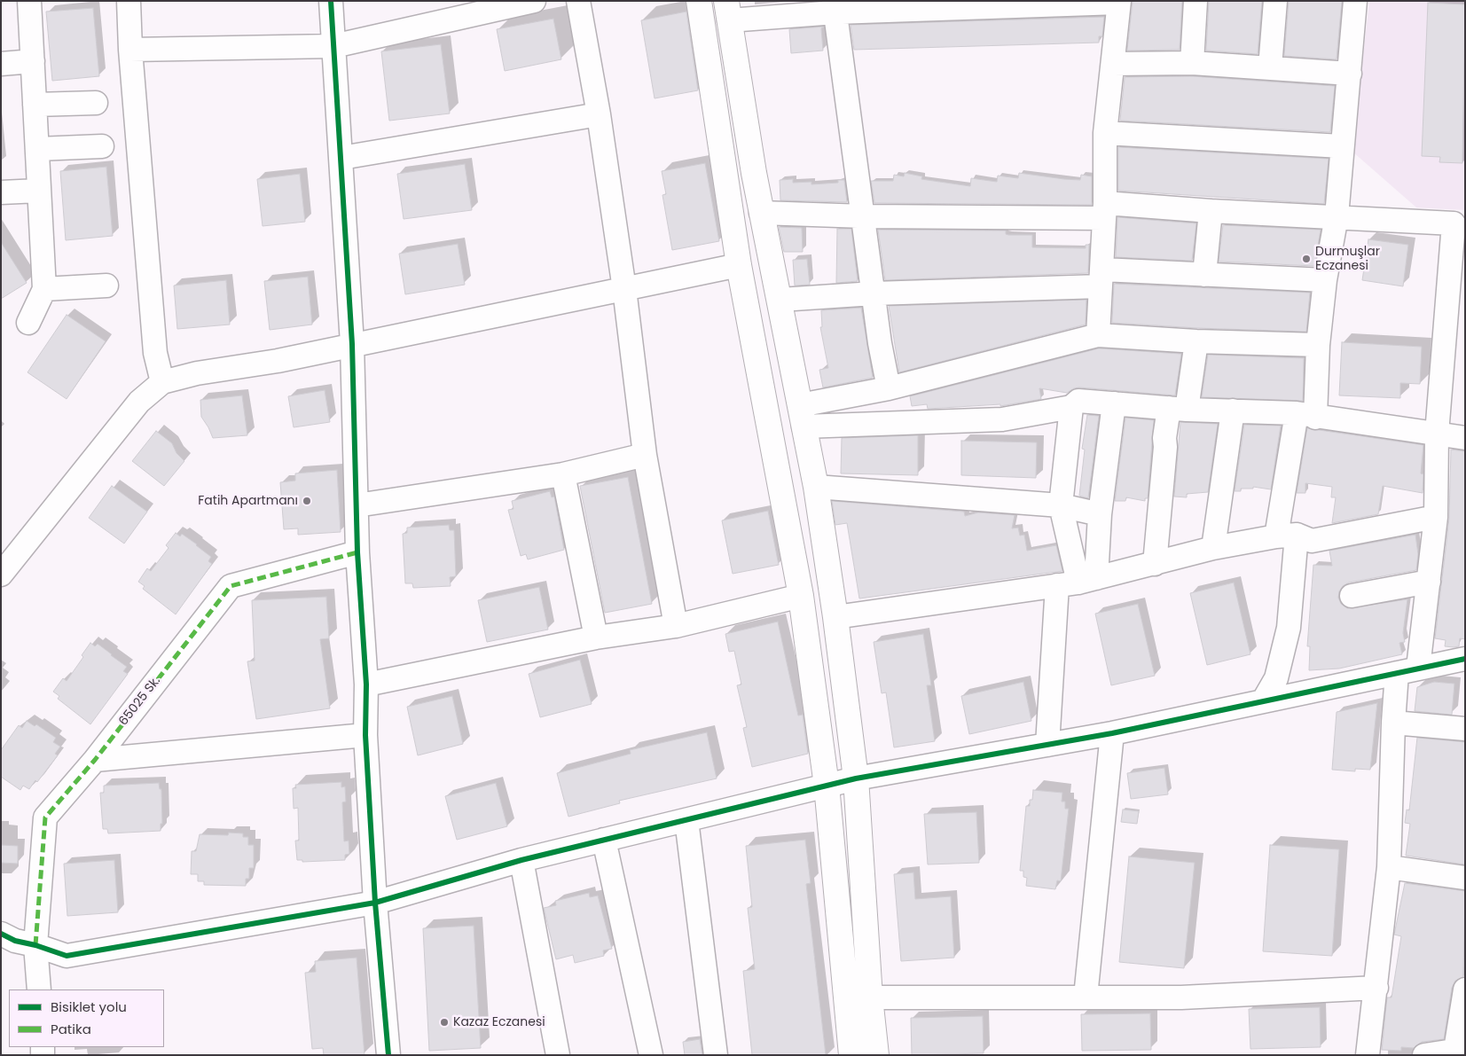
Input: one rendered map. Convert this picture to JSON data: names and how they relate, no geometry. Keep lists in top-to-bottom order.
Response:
{
  "streets": {
    "street": ["65025 Sk."]
  },
  "places": ["Durmuşlar Eczanesi", "Fatih Apartmanı", "Kazaz Eczanesi"],
  "legend": ["Bisiklet yolu", "Patika"]
}
